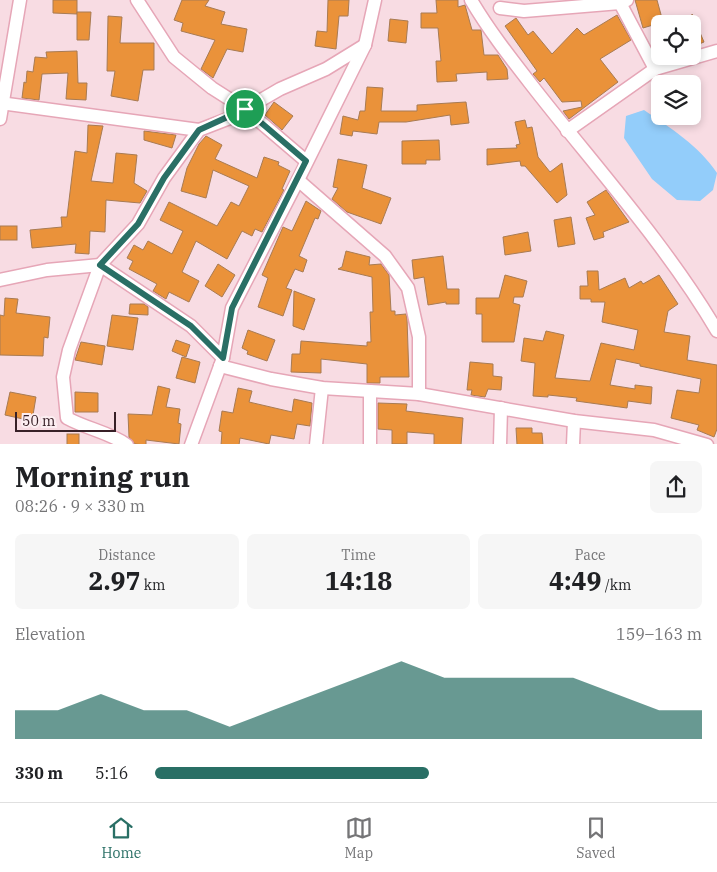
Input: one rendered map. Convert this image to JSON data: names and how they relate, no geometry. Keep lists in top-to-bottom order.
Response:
{
  "scale_bar": "50 m",
  "page": {
    "scale": "50 m",
    "heading": ["Morning run", "08:26 · 9 × 330 m"],
    "stats": [
      ["Distance", "2.97 km"],
      ["Time", "14:18"],
      ["Pace", "4:49 /km"]
    ],
    "chart": ["Elevation", "159–163 m"],
    "list": [
      {
        "name": "330 m",
        "note": "5:16"
      }
    ],
    "tabs": ["Home", "Map", "Saved"]
  }
}
